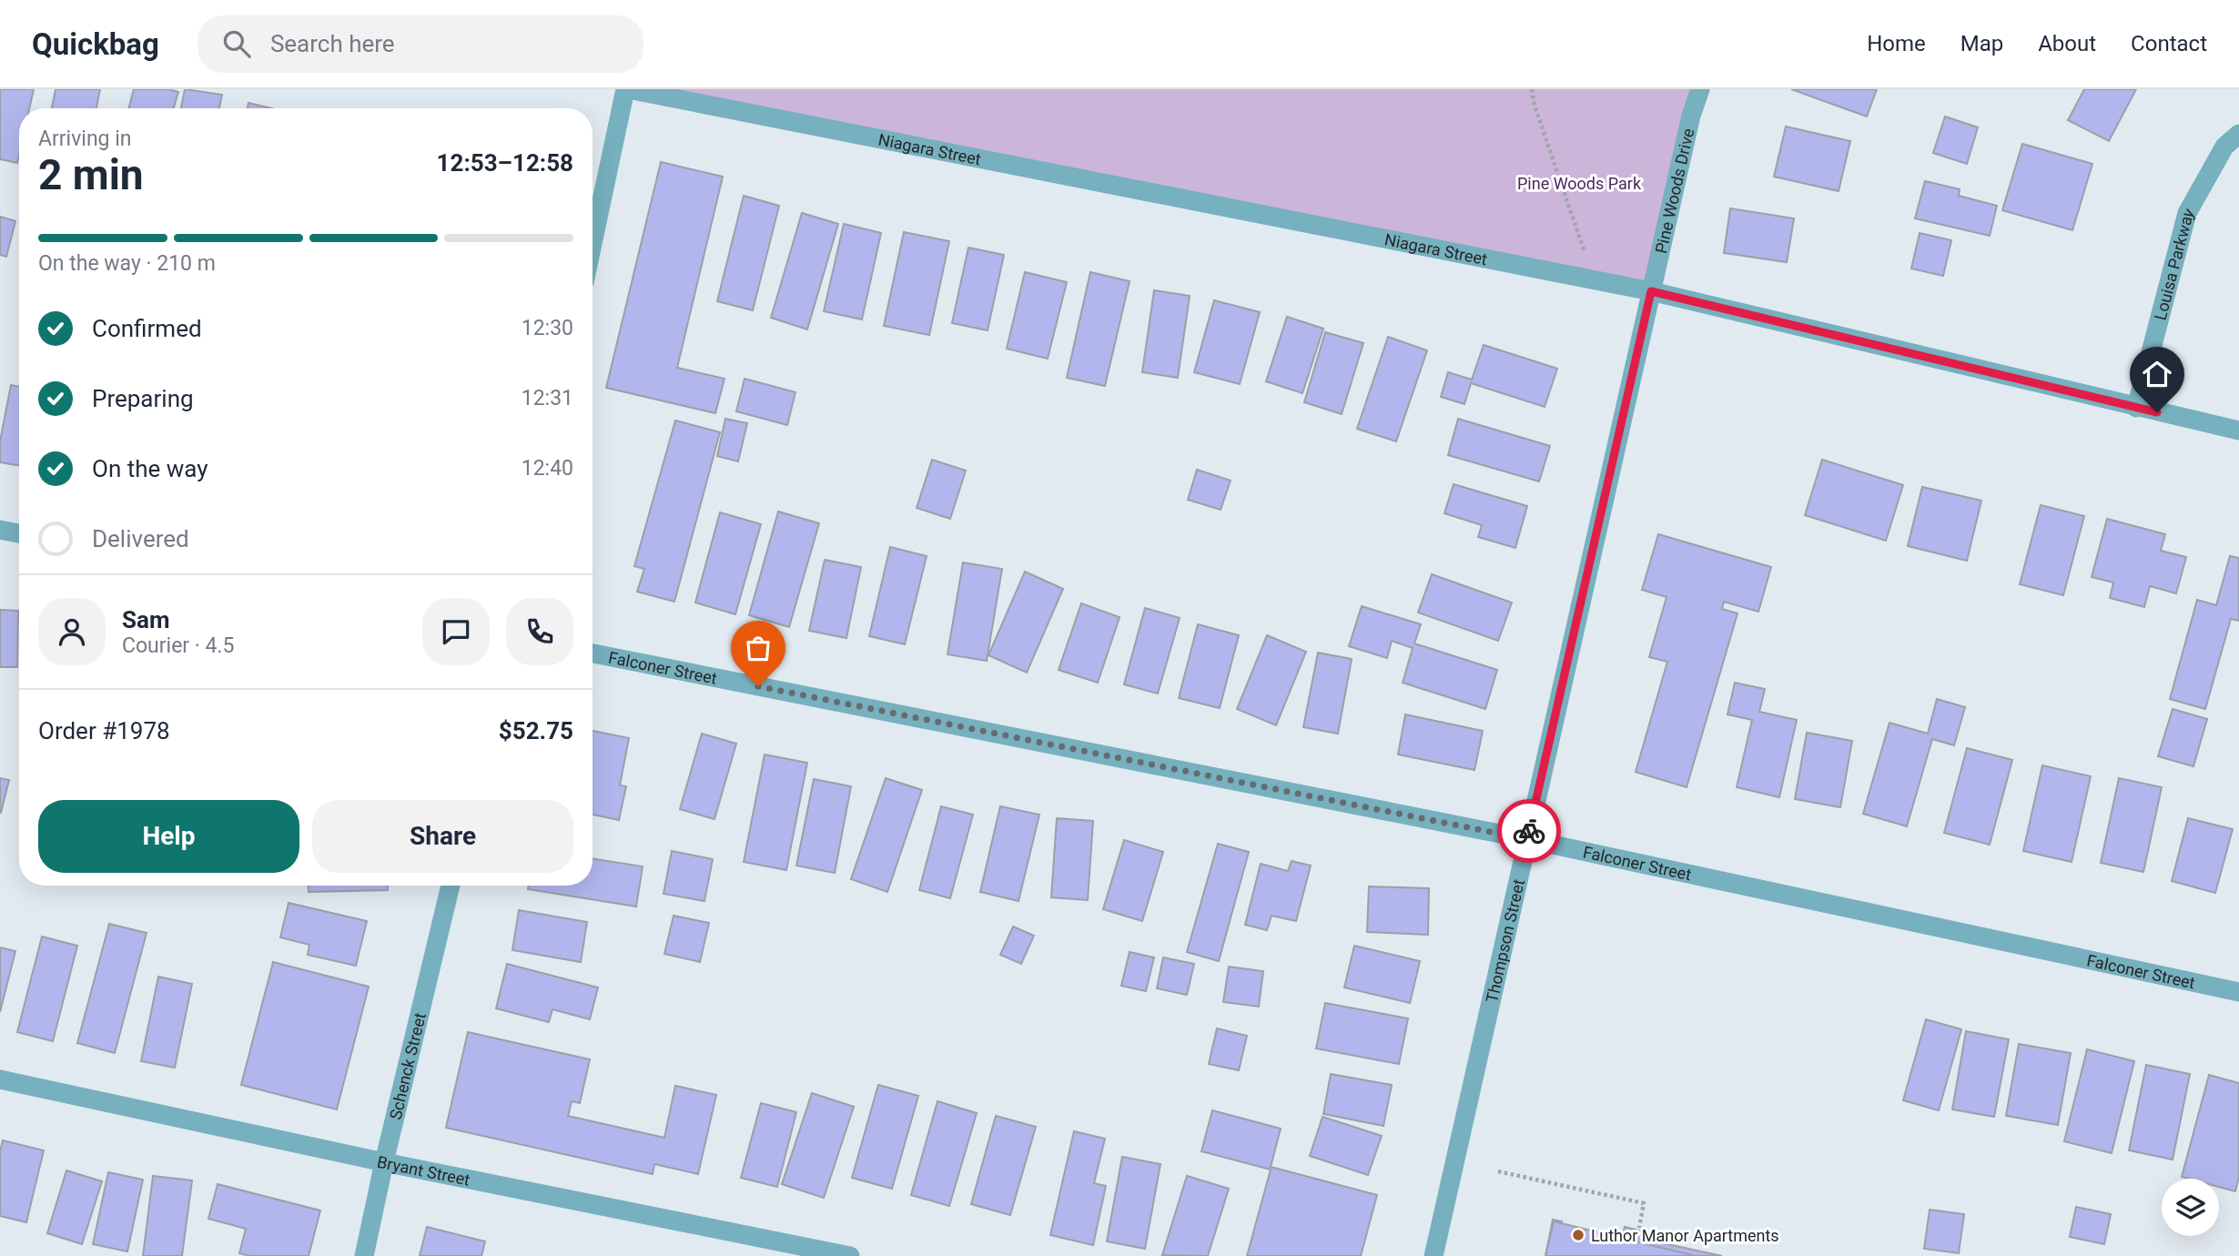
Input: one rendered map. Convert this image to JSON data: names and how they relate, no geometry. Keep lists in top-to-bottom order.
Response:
{
  "streets": {
    "street": [
      "Niagara Street",
      "Pine Woods Drive",
      "Louisa Parkway",
      "Falconer Street",
      "Thompson Street",
      "Schenck Street",
      "Bryant Street"
    ]
  },
  "crossings": [
    ["Niagara Street", "Pine Woods Drive"],
    ["Niagara Street", "Louisa Parkway"],
    ["Niagara Street", "Thompson Street"],
    ["Pine Woods Drive", "Thompson Street"],
    ["Falconer Street", "Thompson Street"],
    ["Schenck Street", "Bryant Street"]
  ],
  "parks": ["Pine Woods Park"],
  "places": ["Luthor Manor Apartments"],
  "page": {
    "header": "Quickbag",
    "search": "Search here",
    "nav": [
      "Home",
      "Map",
      "About",
      "Contact"
    ],
    "heading": ["2 min", "Arriving in", "12:53–12:58"],
    "panel": [
      "Sam",
      "Courier · 4.5",
      "Order #1978",
      "$52.75"
    ],
    "bar": "On the way · 210 m",
    "list": [
      ["Confirmed", "12:30"],
      ["Preparing", "12:31"],
      ["On the way", "12:40"],
      "Delivered"
    ],
    "buttons": ["Help", "Share"]
  }
}
